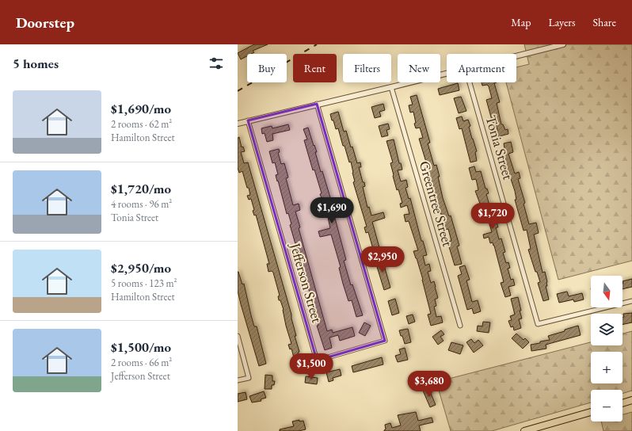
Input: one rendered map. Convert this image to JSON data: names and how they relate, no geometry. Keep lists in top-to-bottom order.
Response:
{
  "streets": {
    "street": ["Tonia Street", "Greentree Street", "Jefferson Street"]
  },
  "north": "bottom",
  "page": {
    "header": "Doorstep",
    "nav": ["Map", "Layers", "Share"],
    "heading": "5 homes",
    "chip": [
      "Buy",
      "Rent",
      "Filters",
      "New",
      "Apartment"
    ],
    "list": [
      {
        "name": "$1,690/mo",
        "note": "2 rooms · 62 m² · Hamilton Street"
      },
      {
        "name": "$1,720/mo",
        "note": "4 rooms · 96 m² · Tonia Street"
      },
      {
        "name": "$2,950/mo",
        "note": "5 rooms · 123 m² · Hamilton Street"
      },
      {
        "name": "$1,500/mo",
        "note": "2 rooms · 66 m² · Jefferson Street"
      }
    ],
    "price": [
      "$1,690",
      "$1,720",
      "$2,950",
      "$1,500",
      "$3,680"
    ],
    "map_buttons": ["+", "−"]
  }
}
